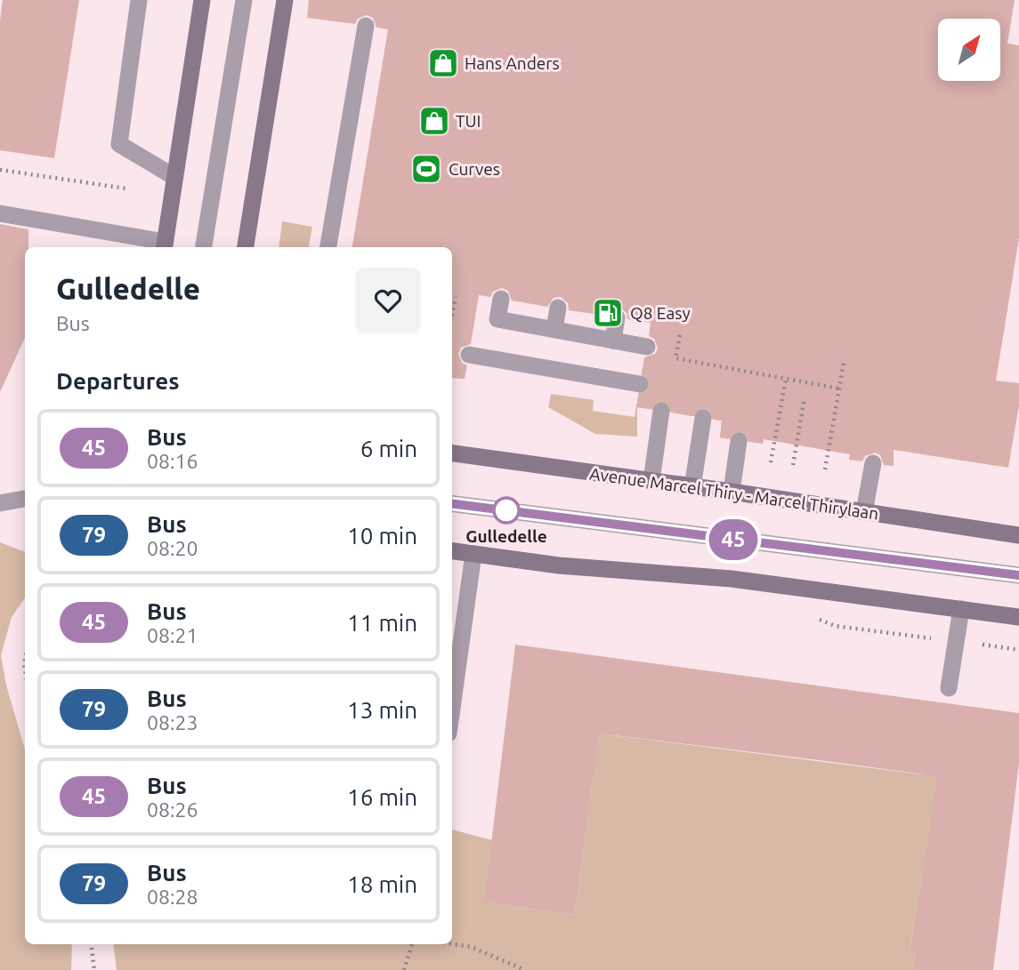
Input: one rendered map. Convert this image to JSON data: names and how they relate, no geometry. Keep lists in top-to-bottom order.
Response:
{
  "streets": {
    "main road": ["Avenue Marcel Thiry - Marcel Thirylaan"]
  },
  "places": {
    "shop": ["Hans Anders", "TUI"],
    "sports": ["Curves"],
    "fuel station": ["Q8 Easy"],
    "other": ["Gulledelle"]
  },
  "lines": ["bus line 45"],
  "north": "top right",
  "page": {
    "on_map": "45",
    "heading": [
      ["Gulledelle", "Bus"],
      "Departures"
    ],
    "list": [
      {
        "mark": "45",
        "name": "Bus",
        "note": "08:16",
        "value": "6 min"
      },
      {
        "mark": "79",
        "name": "Bus",
        "note": "08:20",
        "value": "10 min"
      },
      {
        "mark": "45",
        "name": "Bus",
        "note": "08:21",
        "value": "11 min"
      },
      {
        "mark": "79",
        "name": "Bus",
        "note": "08:23",
        "value": "13 min"
      },
      {
        "mark": "45",
        "name": "Bus",
        "note": "08:26",
        "value": "16 min"
      },
      {
        "mark": "79",
        "name": "Bus",
        "note": "08:28",
        "value": "18 min"
      }
    ]
  }
}
